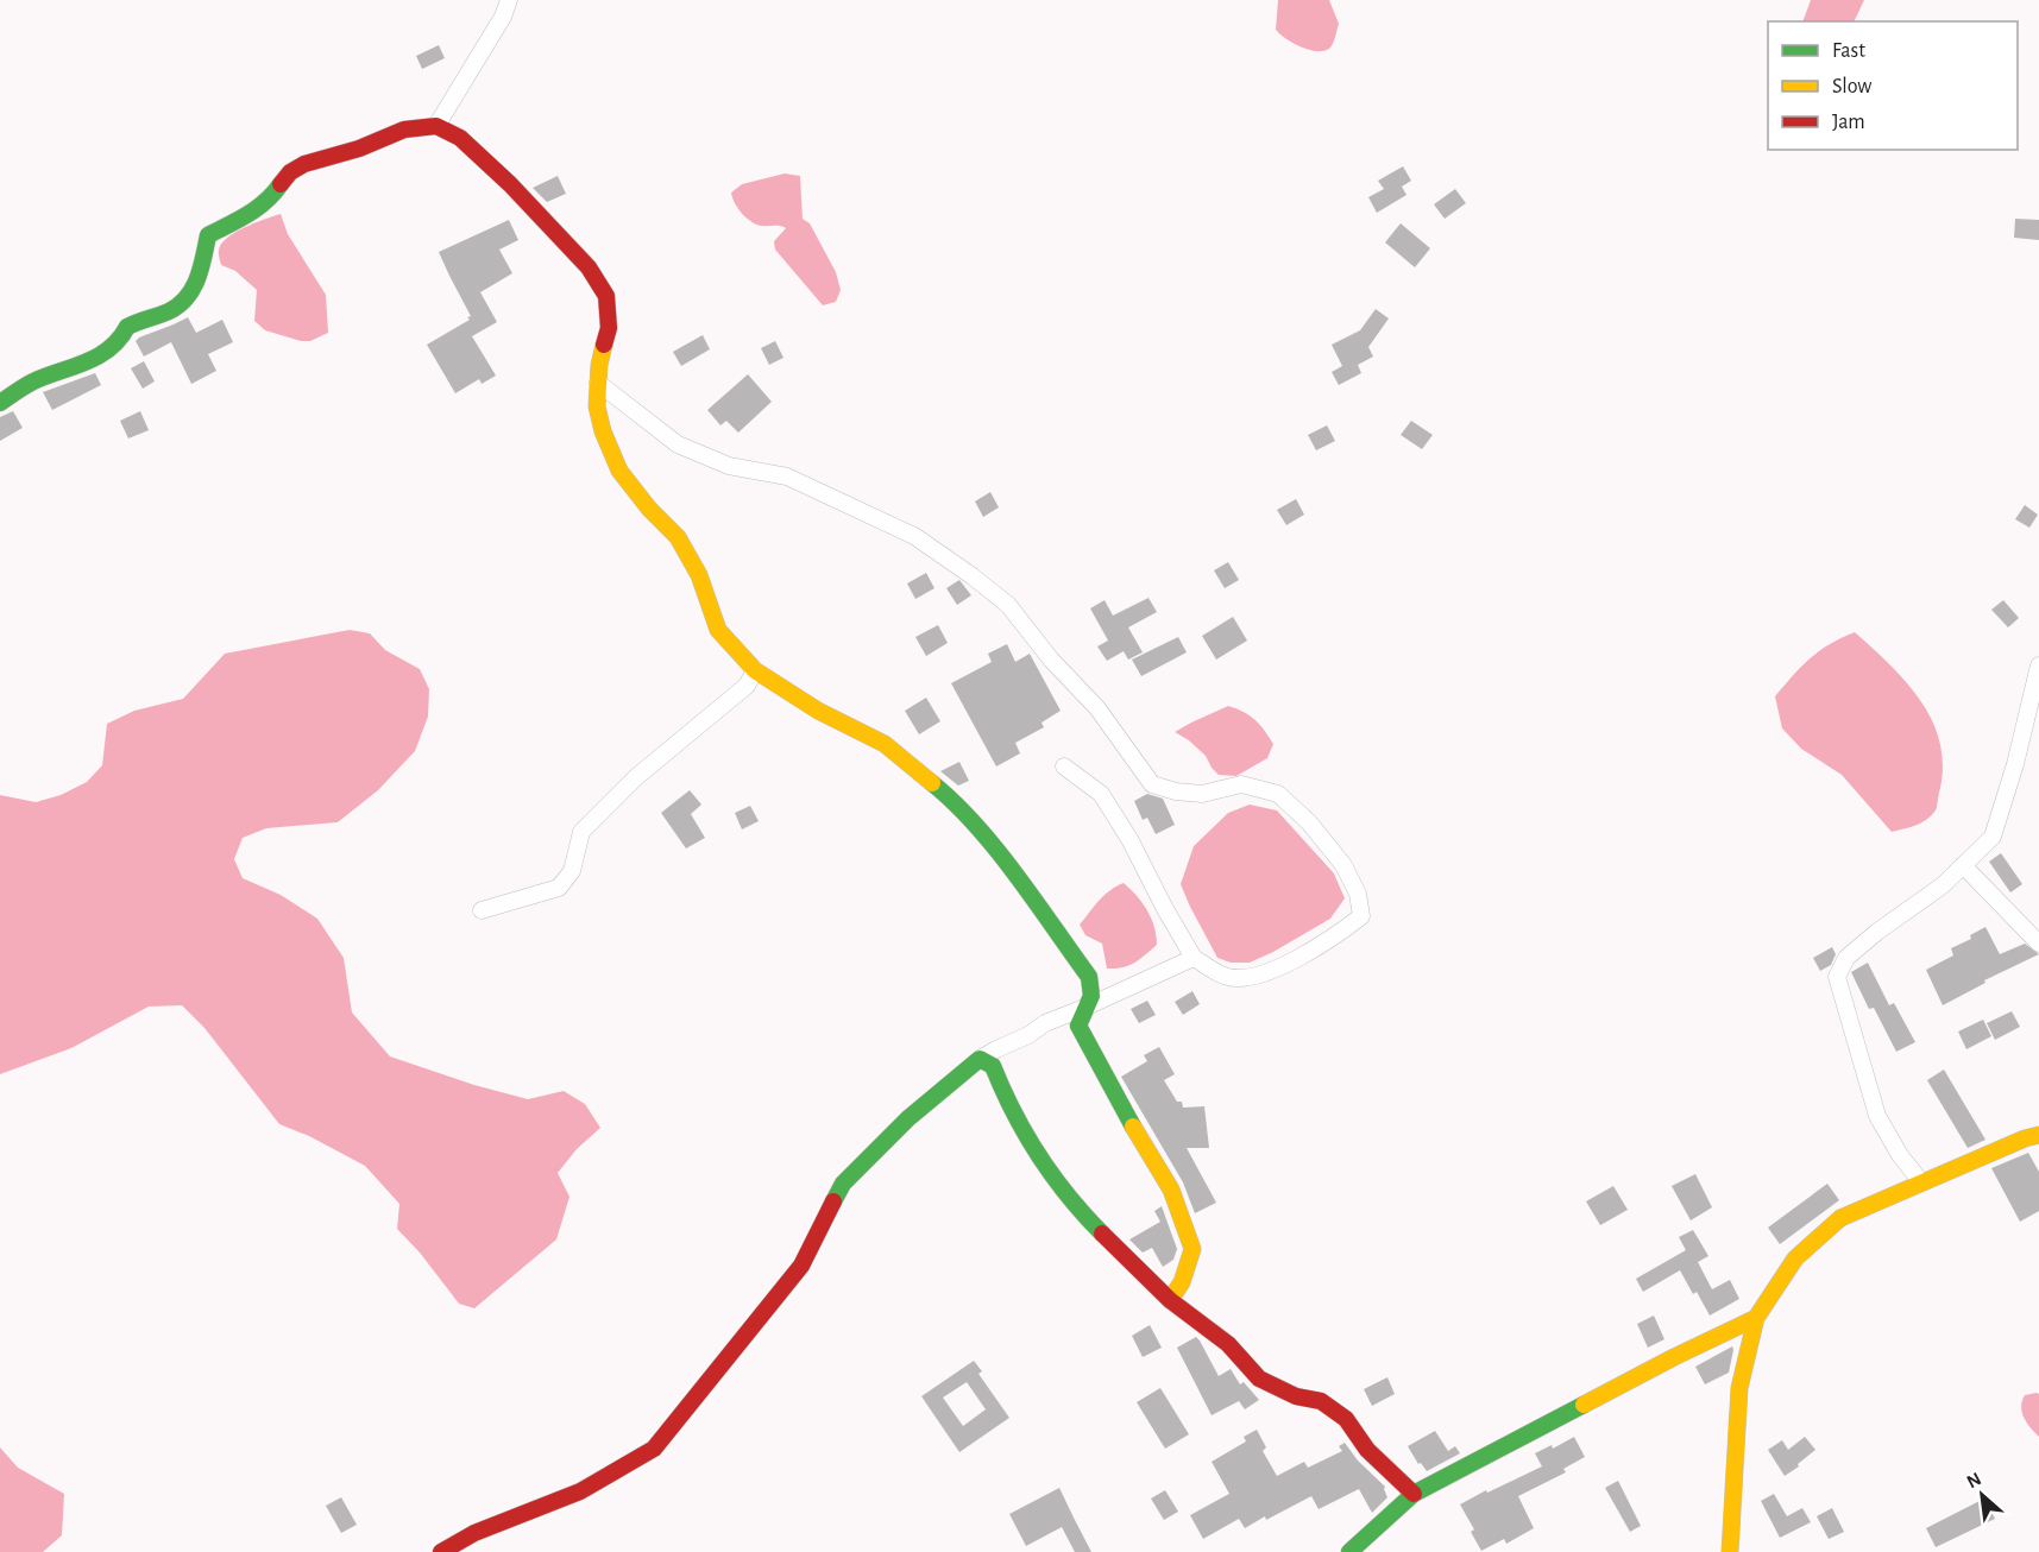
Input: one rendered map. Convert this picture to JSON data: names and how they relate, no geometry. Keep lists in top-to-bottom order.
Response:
{
  "legend": ["Fast", "Slow", "Jam"],
  "north": "top left"
}
